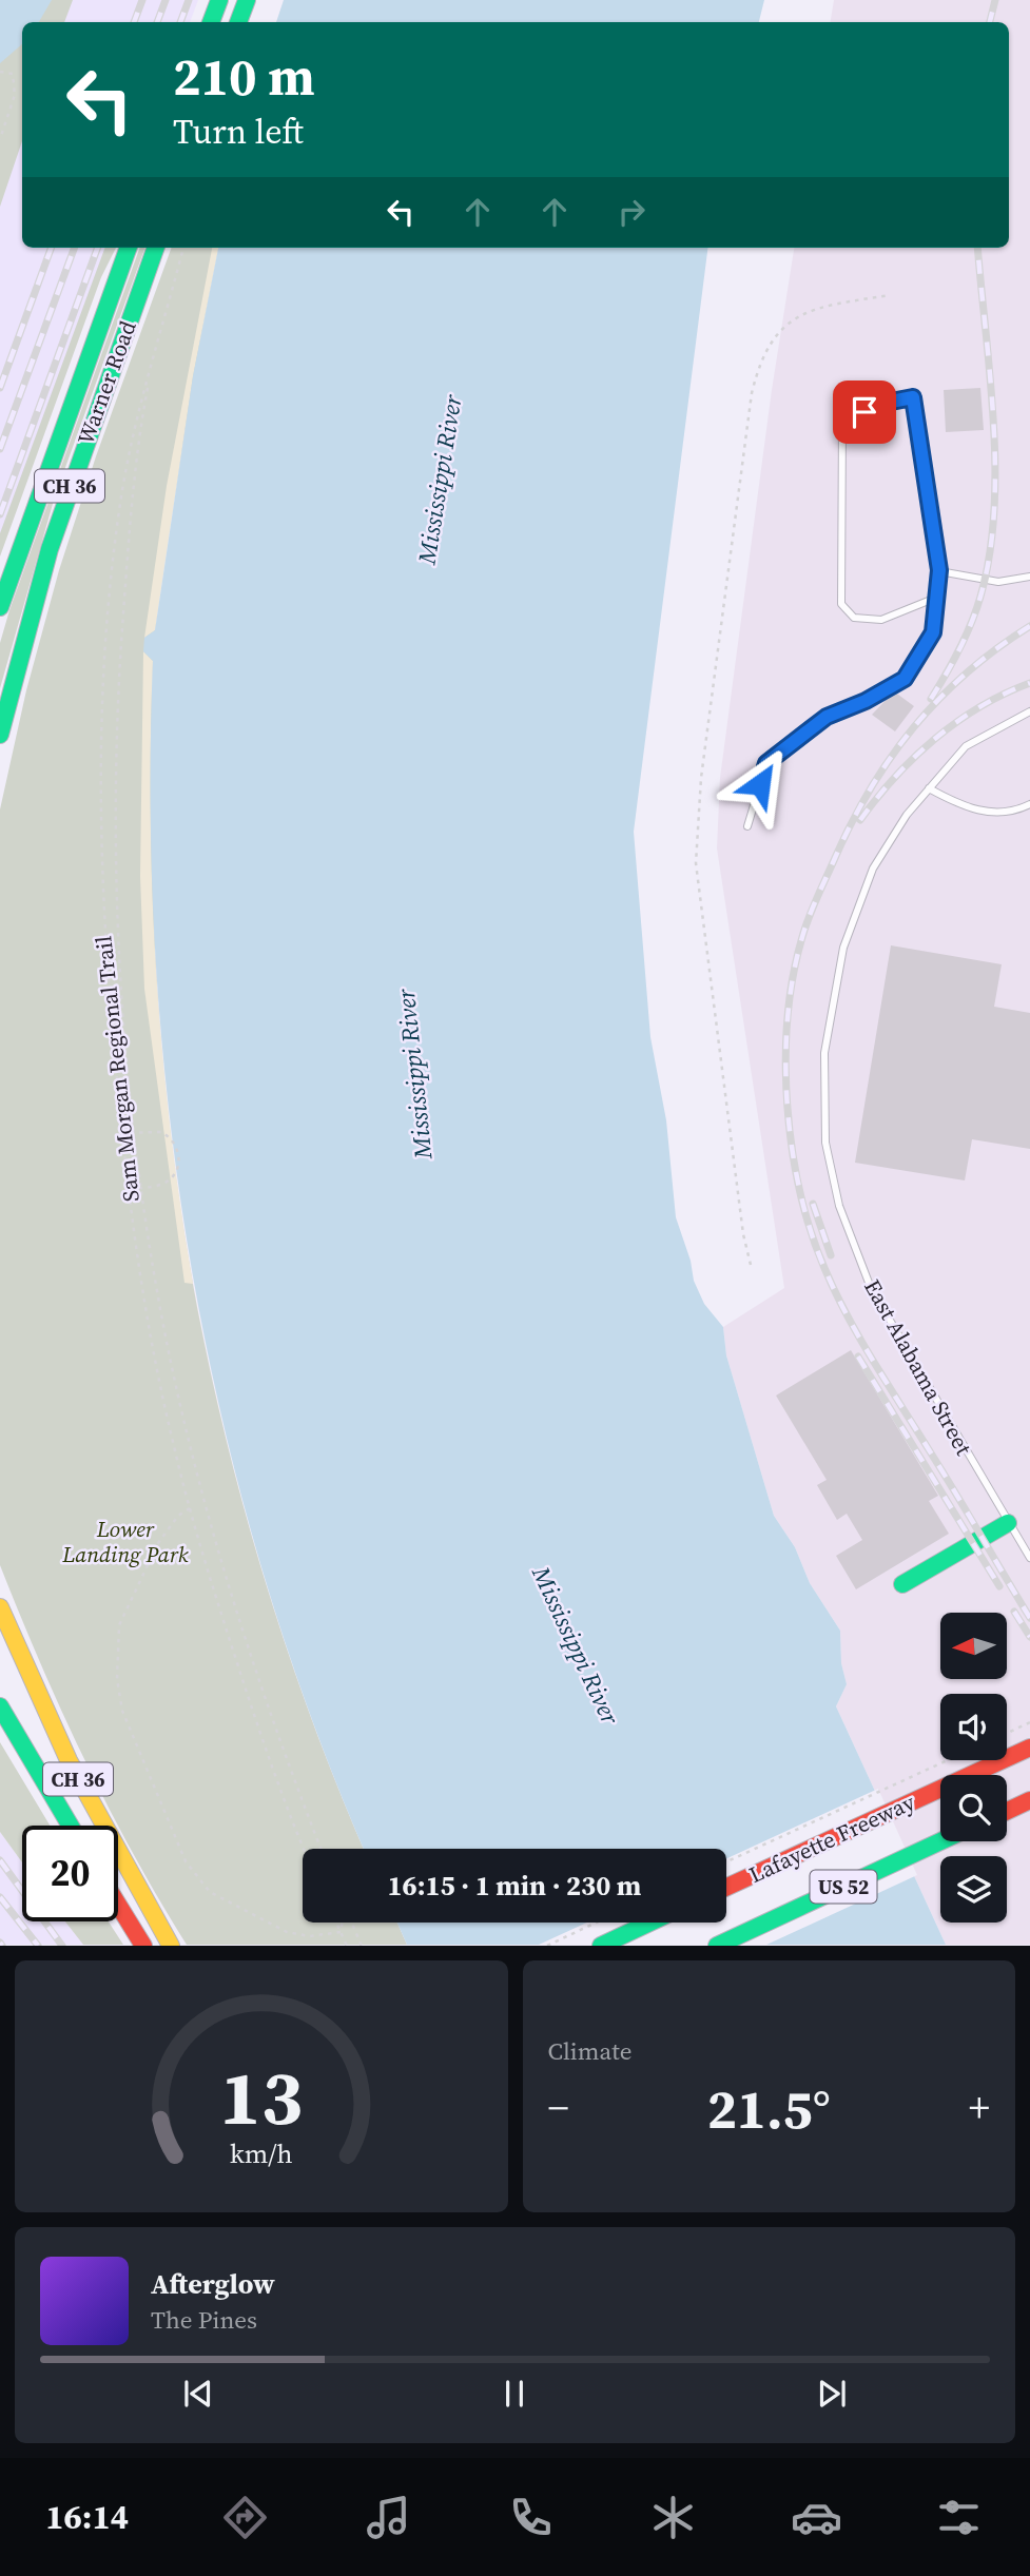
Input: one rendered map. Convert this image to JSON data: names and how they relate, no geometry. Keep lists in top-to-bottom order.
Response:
{
  "streets": {
    "main road": [
      "Warner Road",
      "CH 36",
      "Lafayette Freeway",
      "US 52"
    ],
    "lane": ["East Alabama Street"],
    "path": ["Sam Morgan Regional Trail"]
  },
  "water": ["Mississippi River"],
  "parks": ["Lower Landing Park"],
  "north": "left",
  "page": {
    "turn": ["210 m", "Turn left"],
    "limit": "20",
    "trip": "16:15 · 1 min · 230 m",
    "tile": "Climate",
    "heat": ["−", "21.5°", "+"],
    "song": ["Afterglow", "The Pines"],
    "tabs": "16:14",
    "gauge": ["13", "km/h"]
  }
}
